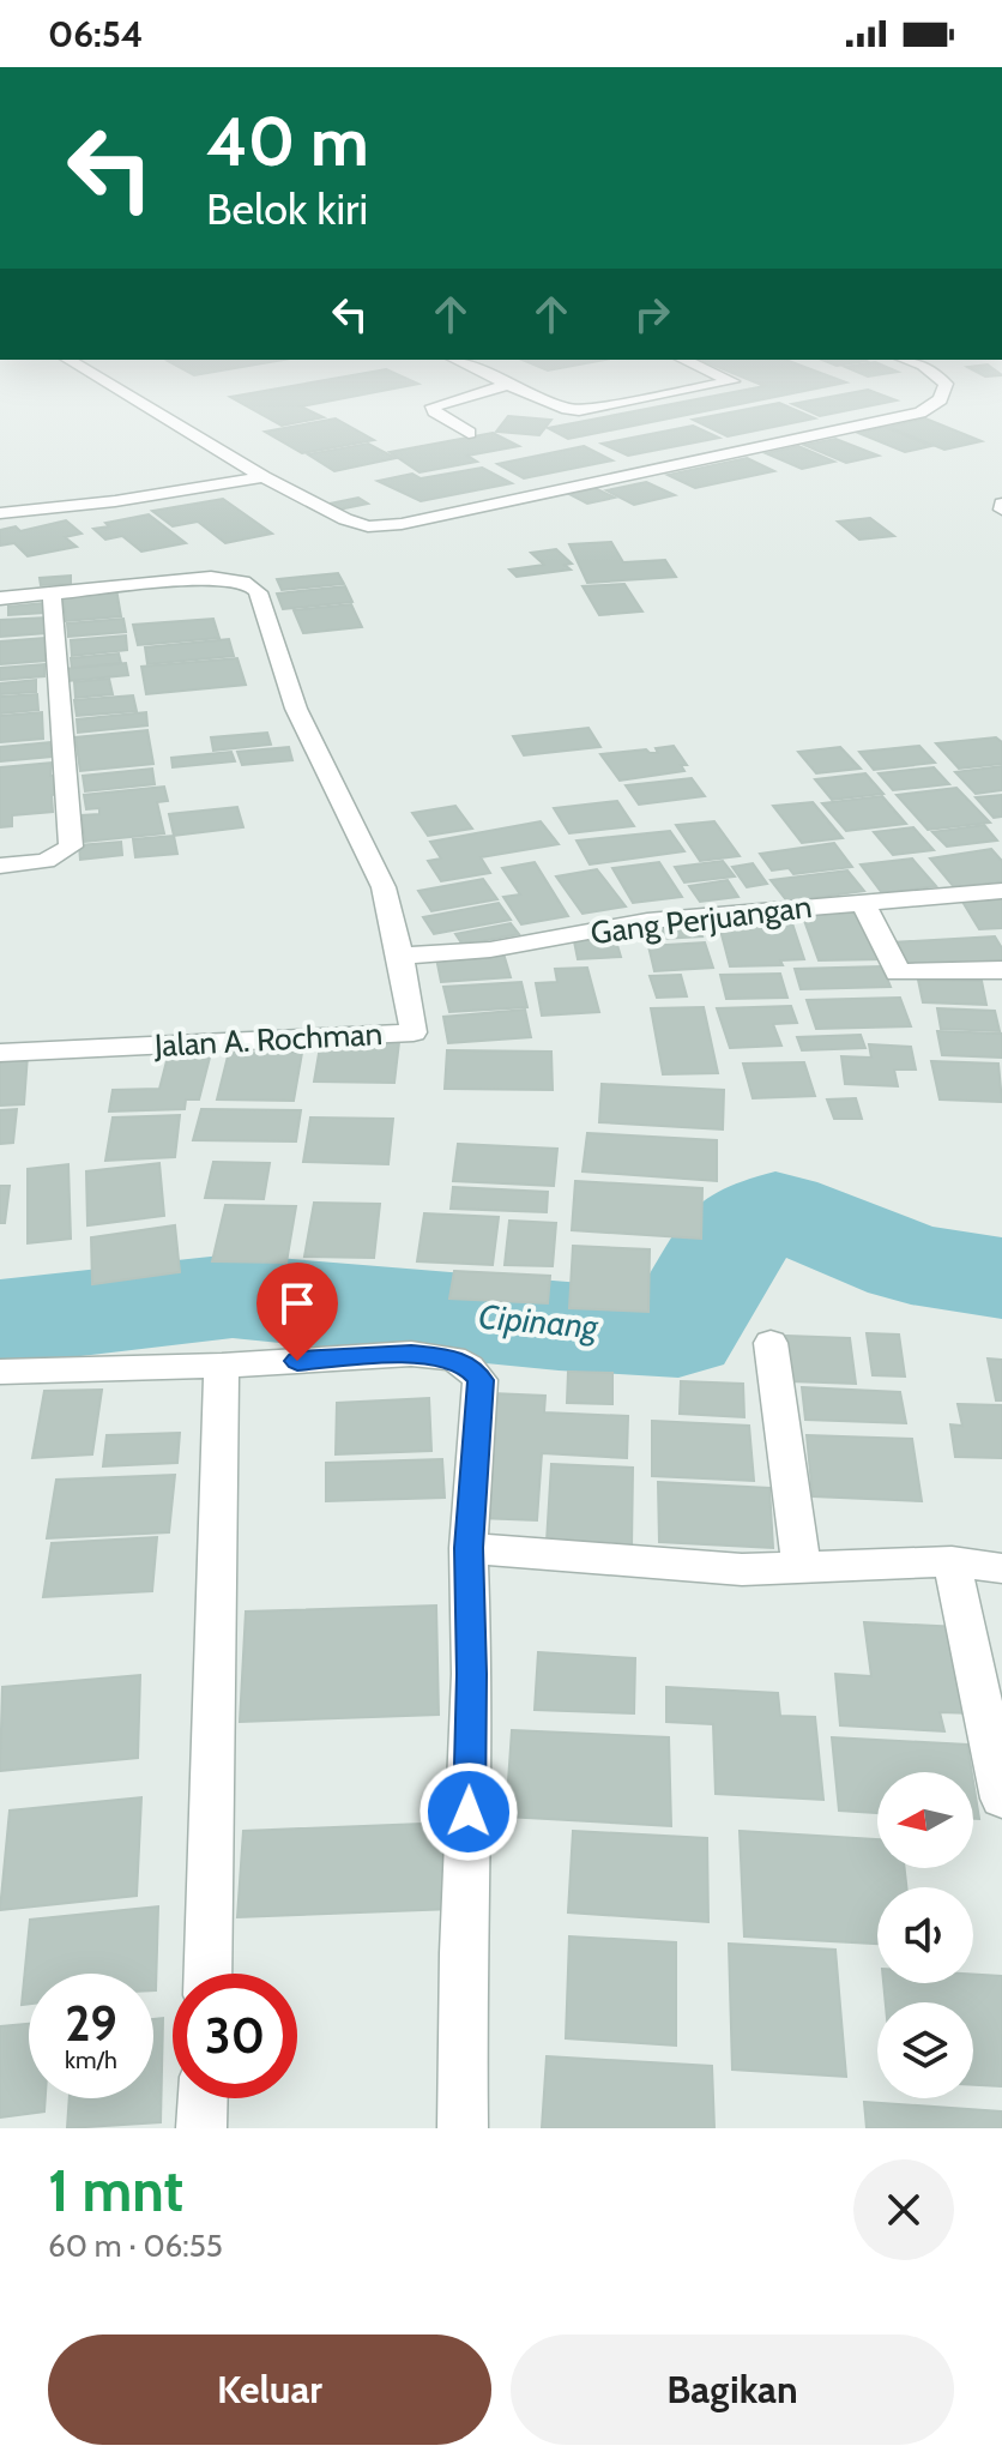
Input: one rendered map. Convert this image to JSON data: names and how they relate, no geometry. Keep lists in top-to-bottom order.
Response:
{
  "streets": {
    "street": ["Gang Perjuangan", "Jalan A. Rochman"]
  },
  "crossings": [
    ["Gang Perjuangan", "Jalan A. Rochman"]
  ],
  "water": ["Cipinang"],
  "north": "left",
  "page": {
    "status": "06:54",
    "turn": ["40 m", "Belok kiri"],
    "speed": "29 km/h",
    "limit": "30",
    "heading": ["1 mnt", "60 m · 06:55"],
    "buttons": ["Keluar", "Bagikan"]
  }
}
